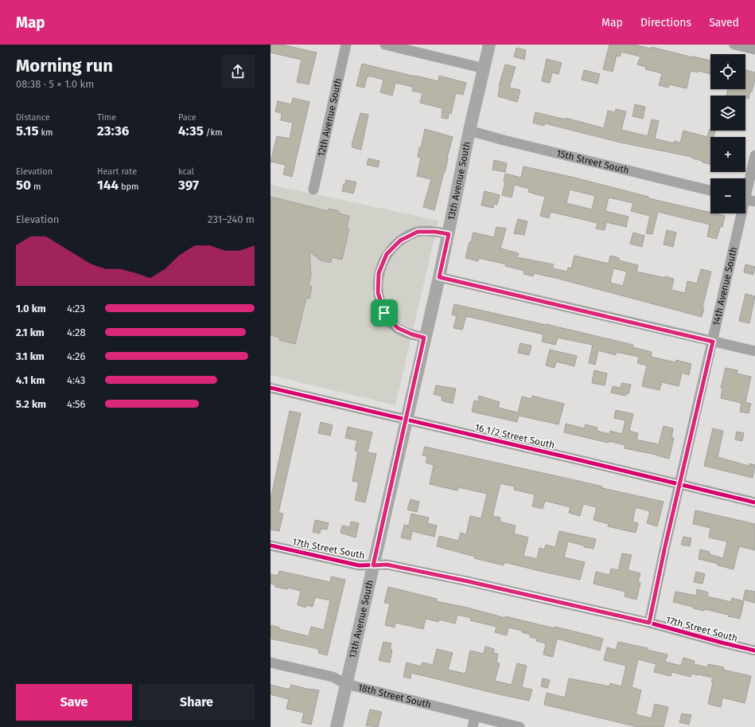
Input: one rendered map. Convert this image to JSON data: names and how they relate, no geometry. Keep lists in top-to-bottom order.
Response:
{
  "streets": {
    "main road": ["13th Avenue South"],
    "street": [
      "12th Avenue South",
      "15th Street South",
      "14th Avenue South",
      "16 1/2 Street South",
      "17th Street South",
      "18th Street South"
    ]
  },
  "crossings": [
    ["15th Street South", "13th Avenue South"],
    ["13th Avenue South", "16 1/2 Street South"],
    ["13th Avenue South", "17th Street South"],
    ["13th Avenue South", "18th Street South"],
    ["14th Avenue South", "16 1/2 Street South"],
    ["14th Avenue South", "17th Street South"]
  ],
  "page": {
    "header": "Map",
    "nav": ["Map", "Directions", "Saved"],
    "heading": ["Morning run", "08:38 · 5 × 1.0 km"],
    "map_buttons": ["+", "−"],
    "stats": [
      ["Distance", "5.15 km"],
      ["Time", "23:36"],
      ["Pace", "4:35 /km"],
      ["Elevation", "50 m"],
      ["Heart rate", "144 bpm"],
      ["kcal", "397"]
    ],
    "chart": ["Elevation", "231–240 m"],
    "list": [
      {
        "name": "1.0 km",
        "note": "4:23"
      },
      {
        "name": "2.1 km",
        "note": "4:28"
      },
      {
        "name": "3.1 km",
        "note": "4:26"
      },
      {
        "name": "4.1 km",
        "note": "4:43"
      },
      {
        "name": "5.2 km",
        "note": "4:56"
      }
    ],
    "buttons": ["Save", "Share"]
  }
}
